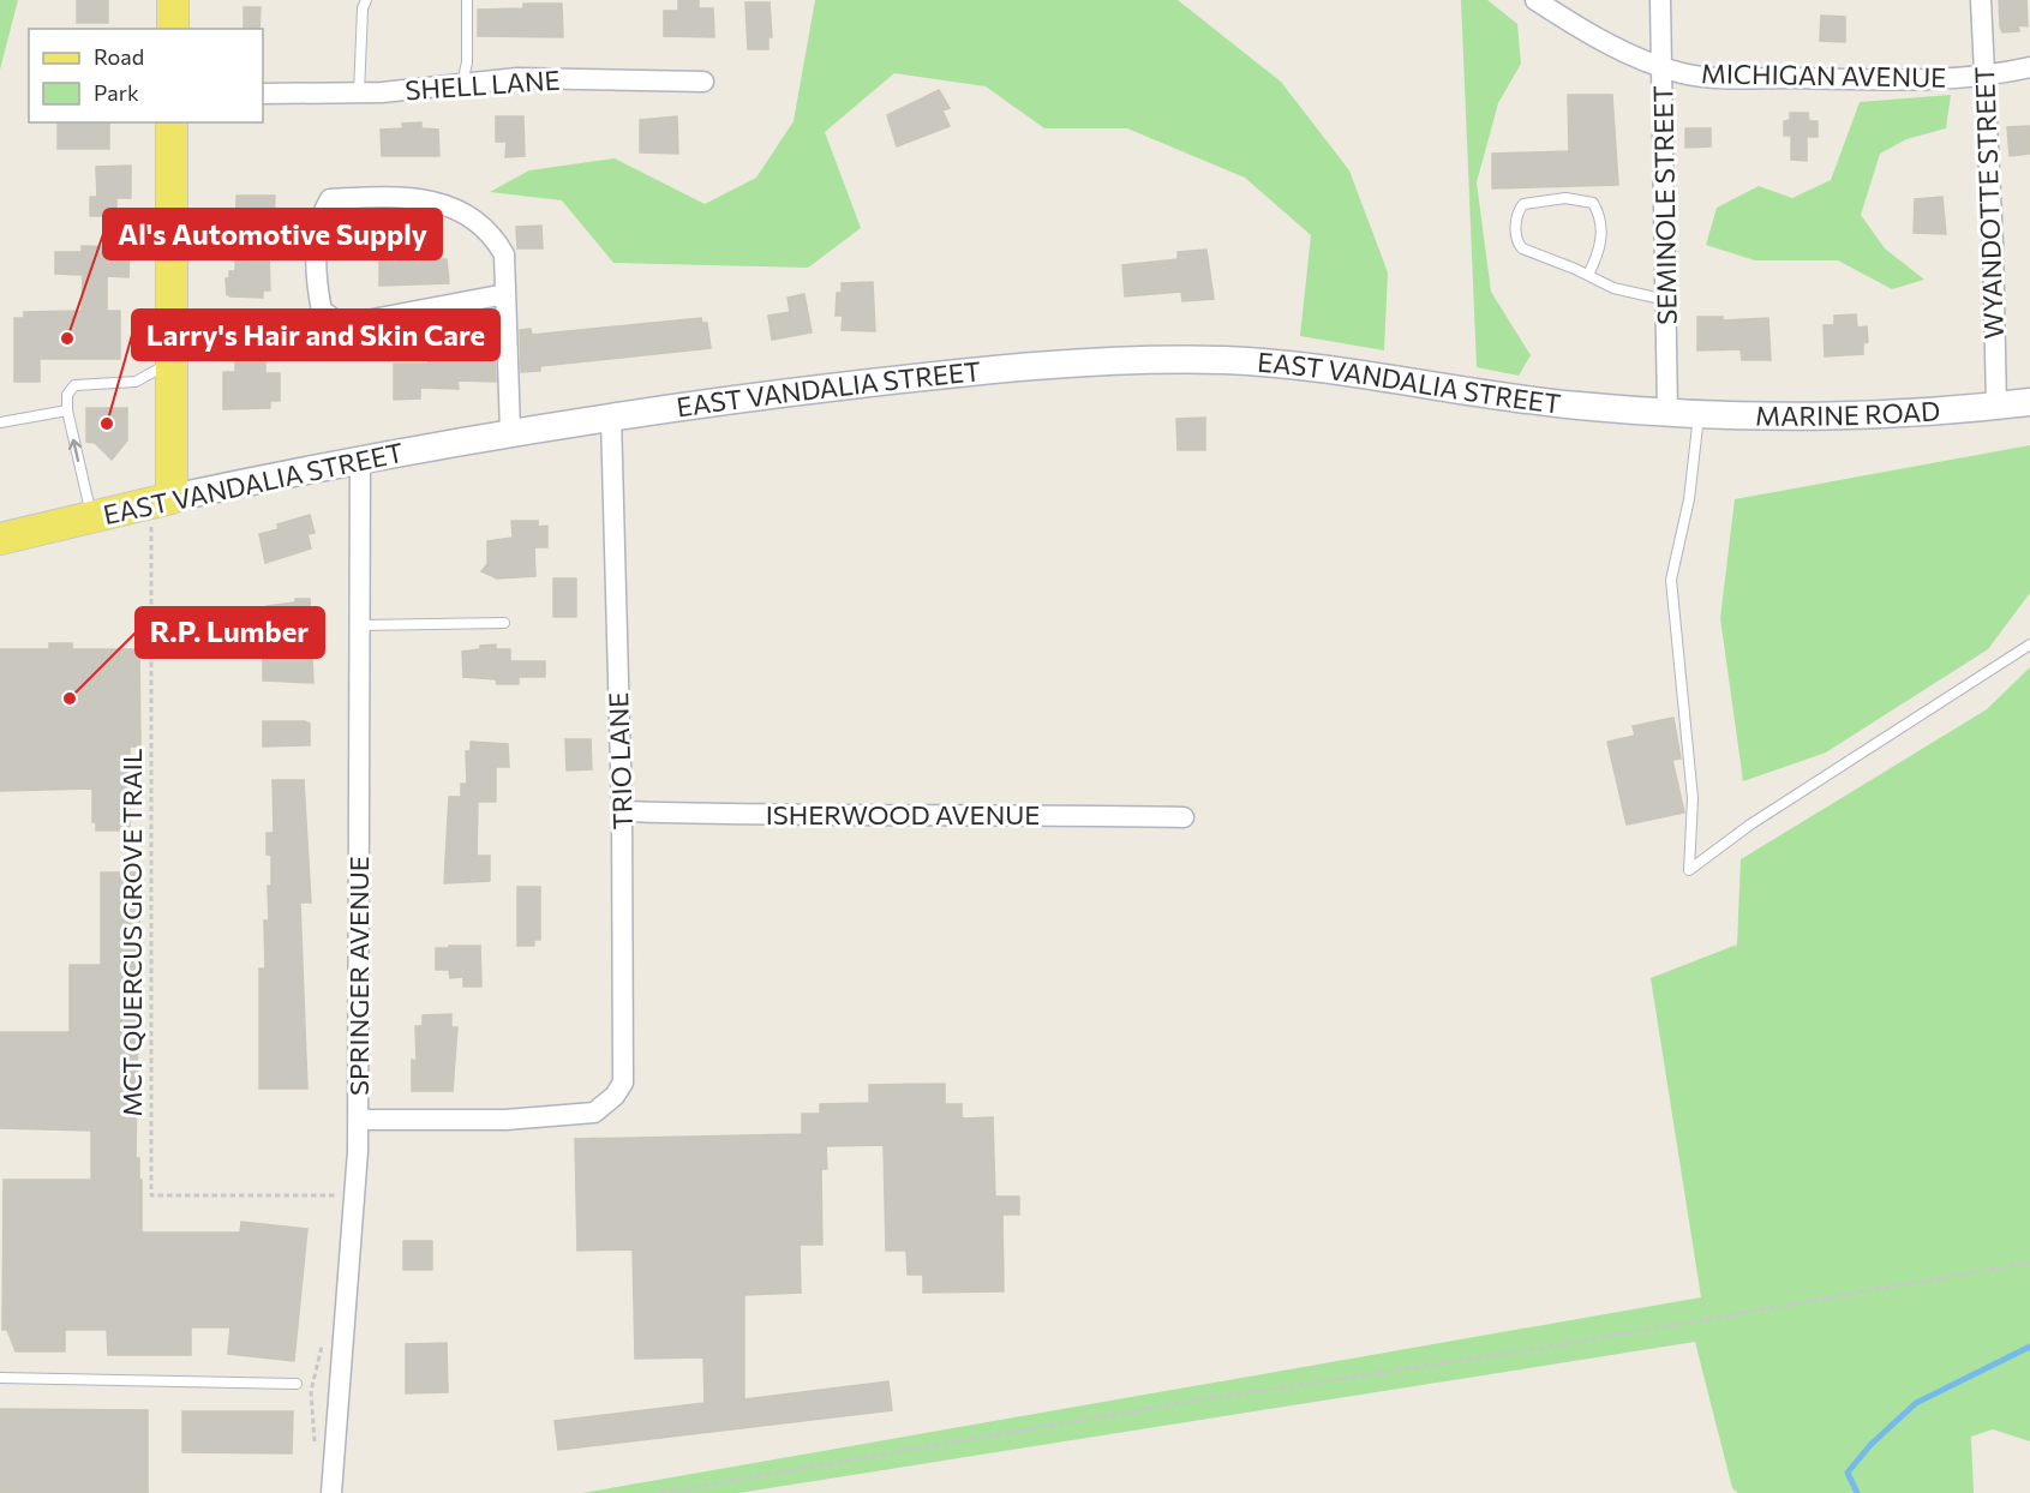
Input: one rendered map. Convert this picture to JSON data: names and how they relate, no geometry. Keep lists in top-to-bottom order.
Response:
{
  "streets": {
    "main road": ["EAST VANDALIA STREET", "MARINE ROAD"],
    "street": [
      "MICHIGAN AVENUE",
      "SHELL LANE",
      "WYANDOTTE STREET",
      "SEMINOLE STREET",
      "TRIO LANE",
      "ISHERWOOD AVENUE",
      "SPRINGER AVENUE"
    ],
    "path": ["MCT QUERCUS GROVE TRAIL"]
  },
  "crossings": [
    ["MICHIGAN AVENUE", "WYANDOTTE STREET"],
    ["MICHIGAN AVENUE", "SEMINOLE STREET"],
    ["WYANDOTTE STREET", "MARINE ROAD"],
    ["SEMINOLE STREET", "EAST VANDALIA STREET"],
    ["SEMINOLE STREET", "MARINE ROAD"],
    ["EAST VANDALIA STREET", "MARINE ROAD"],
    ["EAST VANDALIA STREET", "TRIO LANE"],
    ["EAST VANDALIA STREET", "MCT QUERCUS GROVE TRAIL"],
    ["EAST VANDALIA STREET", "SPRINGER AVENUE"],
    ["TRIO LANE", "ISHERWOOD AVENUE"],
    ["TRIO LANE", "SPRINGER AVENUE"]
  ],
  "places": ["Al's Automotive Supply", "Larry's Hair and Skin Care", "R.P. Lumber"],
  "legend": ["Road", "Park"]
}
